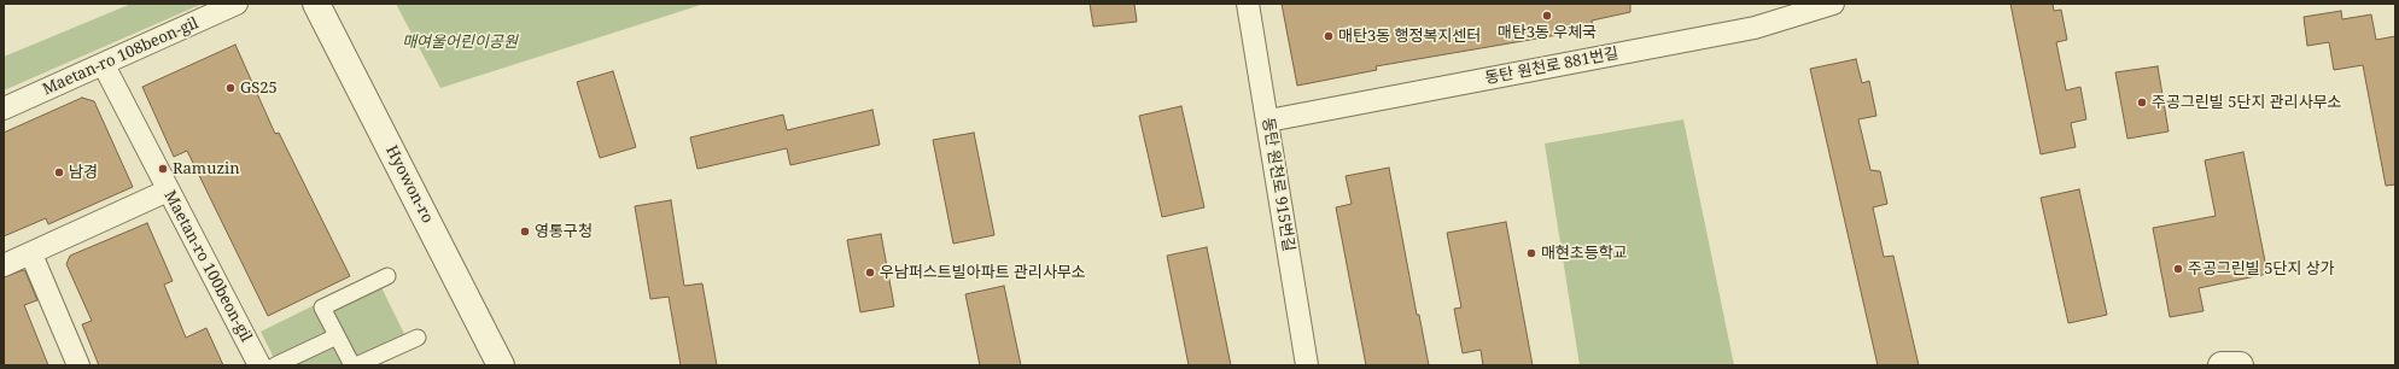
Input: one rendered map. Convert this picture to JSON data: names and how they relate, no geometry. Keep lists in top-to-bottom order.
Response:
{
  "streets": {
    "street": [
      "Maetan-ro 108beon-gil",
      "동탄 원천로 881번길",
      "Hyowon-ro",
      "동탄 원천로 915번길",
      "Maetan-ro 100beon-gil"
    ]
  },
  "crossings": [
    ["Maetan-ro 108beon-gil", "Maetan-ro 100beon-gil"],
    ["동탄 원천로 881번길", "동탄 원천로 915번길"]
  ],
  "parks": ["매여울어린이공원"],
  "places": [
    "매탄3동 우체국",
    "매탄3동 행정복지센터",
    "GS25",
    "주공그린빌 5단지 관리사무소",
    "Ramuzin",
    "남경",
    "영통구청",
    "매현초등학교",
    "주공그린빌 5단지 상가",
    "우남퍼스트빌아파트 관리사무소"
  ]
}
